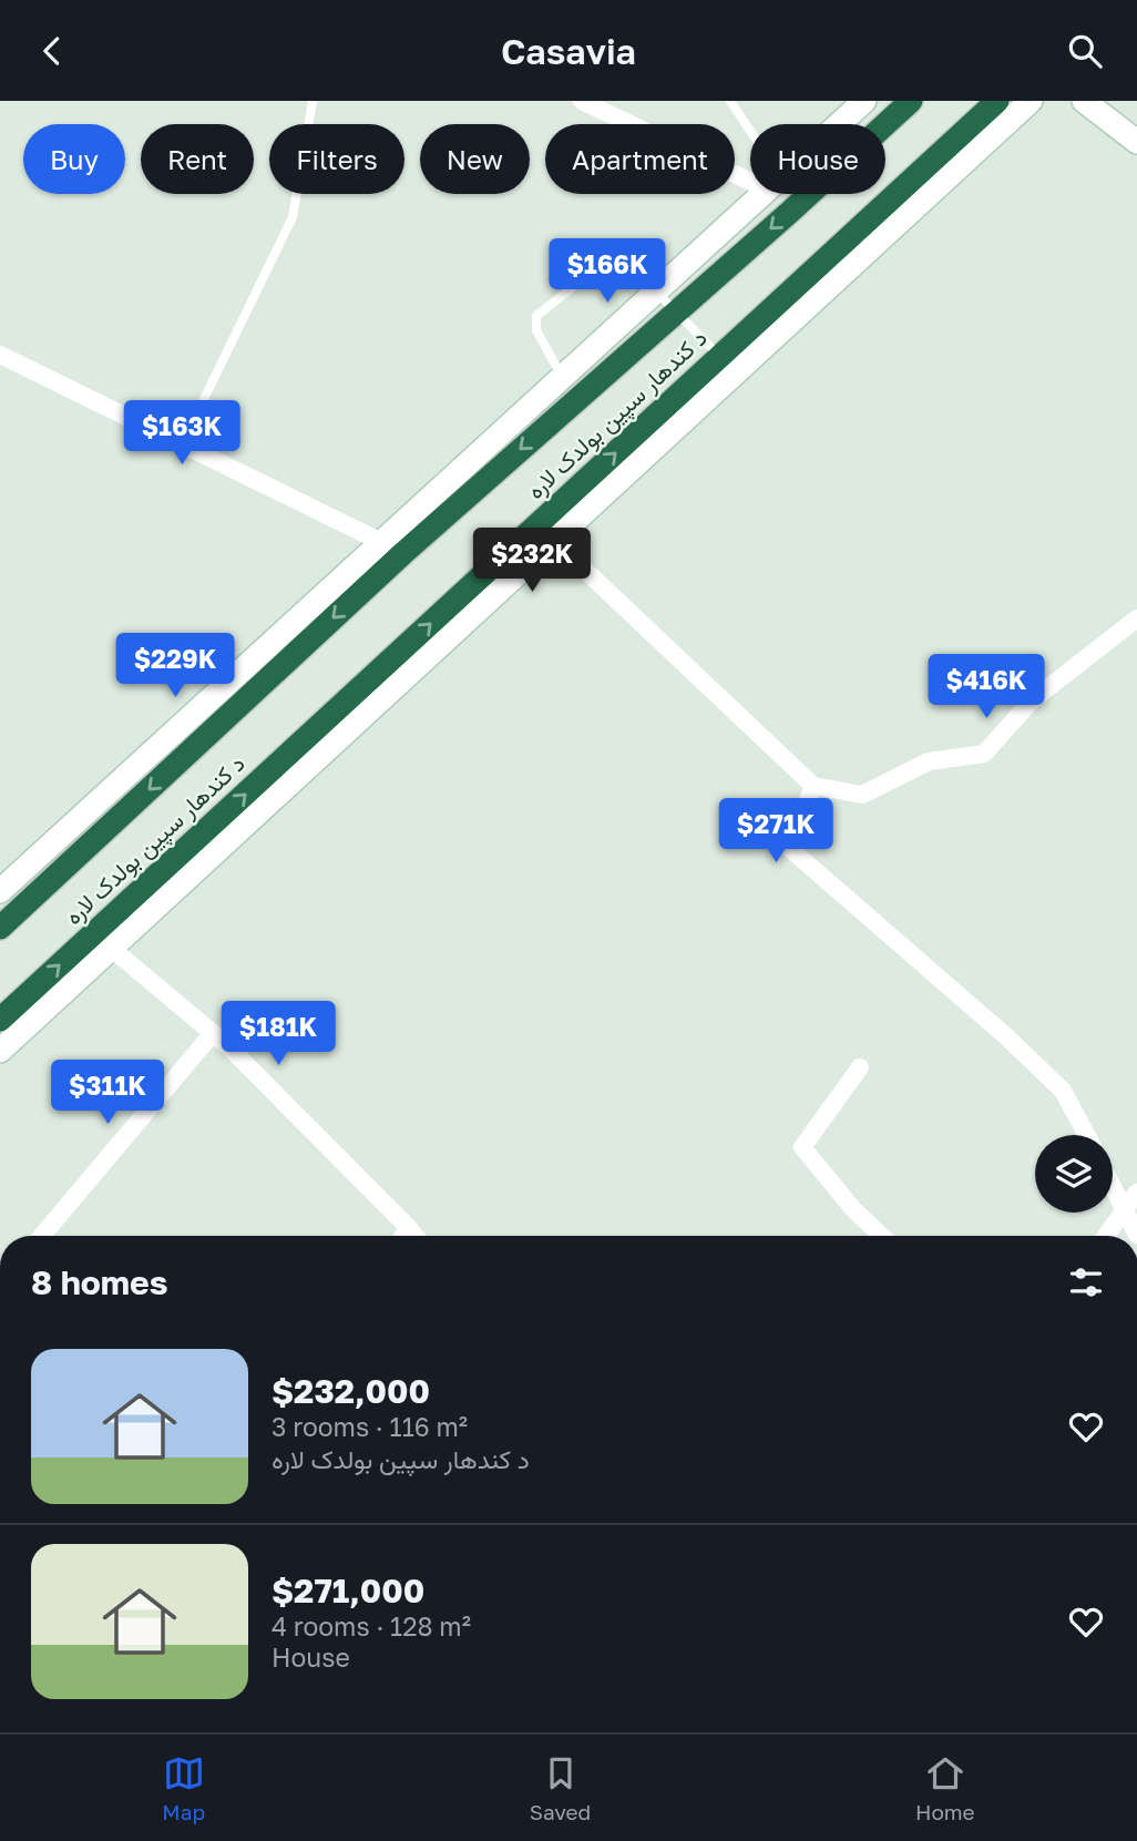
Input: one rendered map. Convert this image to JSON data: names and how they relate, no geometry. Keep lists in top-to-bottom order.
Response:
{
  "streets": {
    "highway": ["د کندهار سپین بولدک لاره"]
  },
  "page": {
    "header": "Casavia",
    "chip": [
      "Buy",
      "Rent",
      "Filters",
      "New",
      "Apartment",
      "House"
    ],
    "price": [
      "$166K",
      "$163K",
      "$232K",
      "$229K",
      "$416K",
      "$271K",
      "$181K",
      "$311K"
    ],
    "heading": "8 homes",
    "list": [
      {
        "name": "$232,000",
        "note": "3 rooms · 116 m² · د کندهار سپین بولدک لاره"
      },
      {
        "name": "$271,000",
        "note": "4 rooms · 128 m² · House"
      }
    ],
    "tabs": ["Map", "Saved", "Home"]
  }
}
